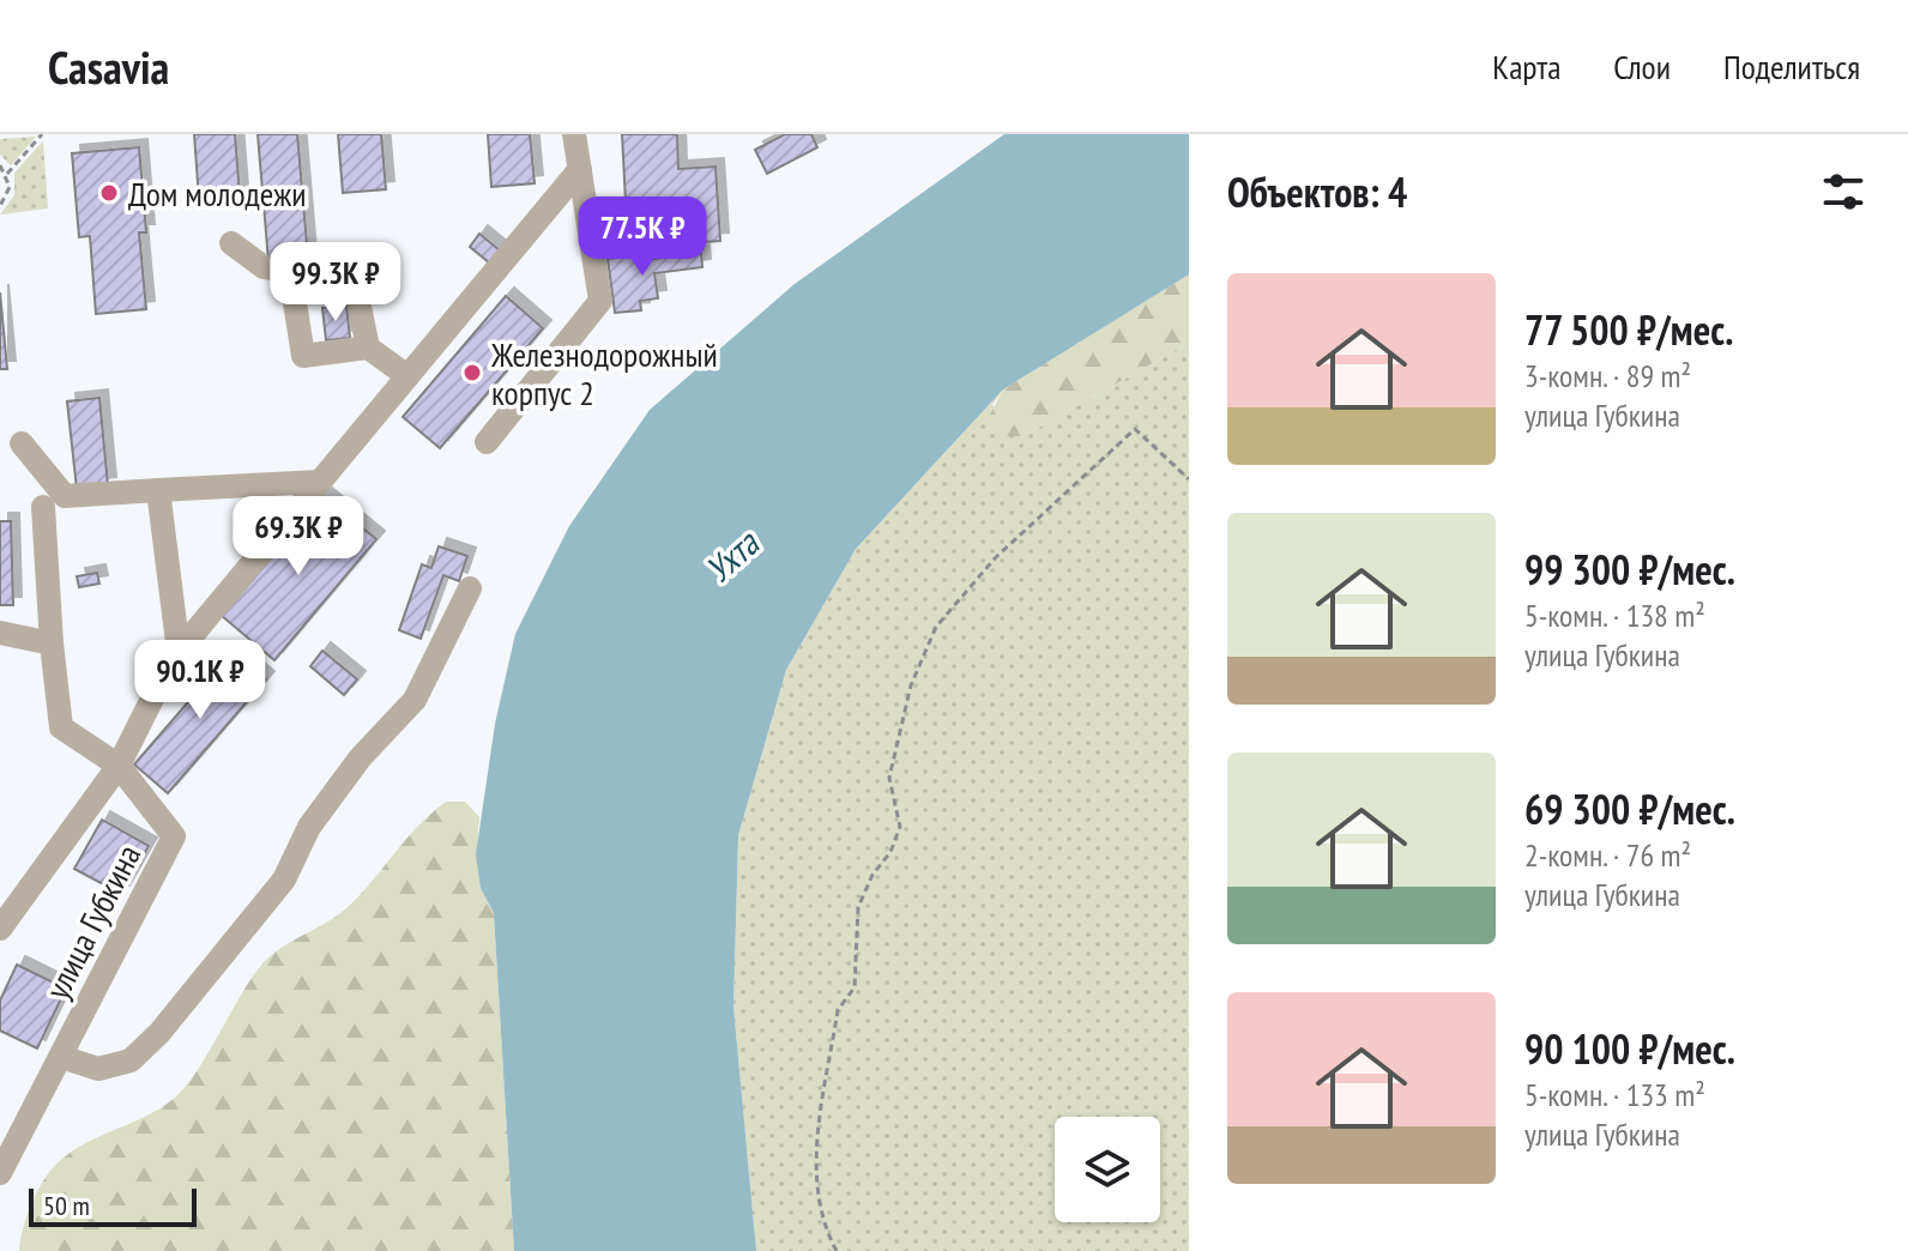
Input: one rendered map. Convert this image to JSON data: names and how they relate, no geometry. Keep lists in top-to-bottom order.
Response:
{
  "streets": {
    "street": ["улица Губкина"]
  },
  "water": ["Ухта"],
  "places": ["Дом молодежи", "Железнодорожный корпус 2"],
  "scale_bar": "50 m",
  "page": {
    "header": "Casavia",
    "nav": ["Карта", "Слои", "Поделиться"],
    "heading": "Объектов: 4",
    "price": [
      "77.5K ₽",
      "99.3K ₽",
      "69.3K ₽",
      "90.1K ₽"
    ],
    "list": [
      {
        "name": "77 500 ₽/мес.",
        "note": "3-комн. · 89 m² · улица Губкина"
      },
      {
        "name": "99 300 ₽/мес.",
        "note": "5-комн. · 138 m² · улица Губкина"
      },
      {
        "name": "69 300 ₽/мес.",
        "note": "2-комн. · 76 m² · улица Губкина"
      },
      {
        "name": "90 100 ₽/мес.",
        "note": "5-комн. · 133 m² · улица Губкина"
      }
    ],
    "scale": "50 m"
  }
}
